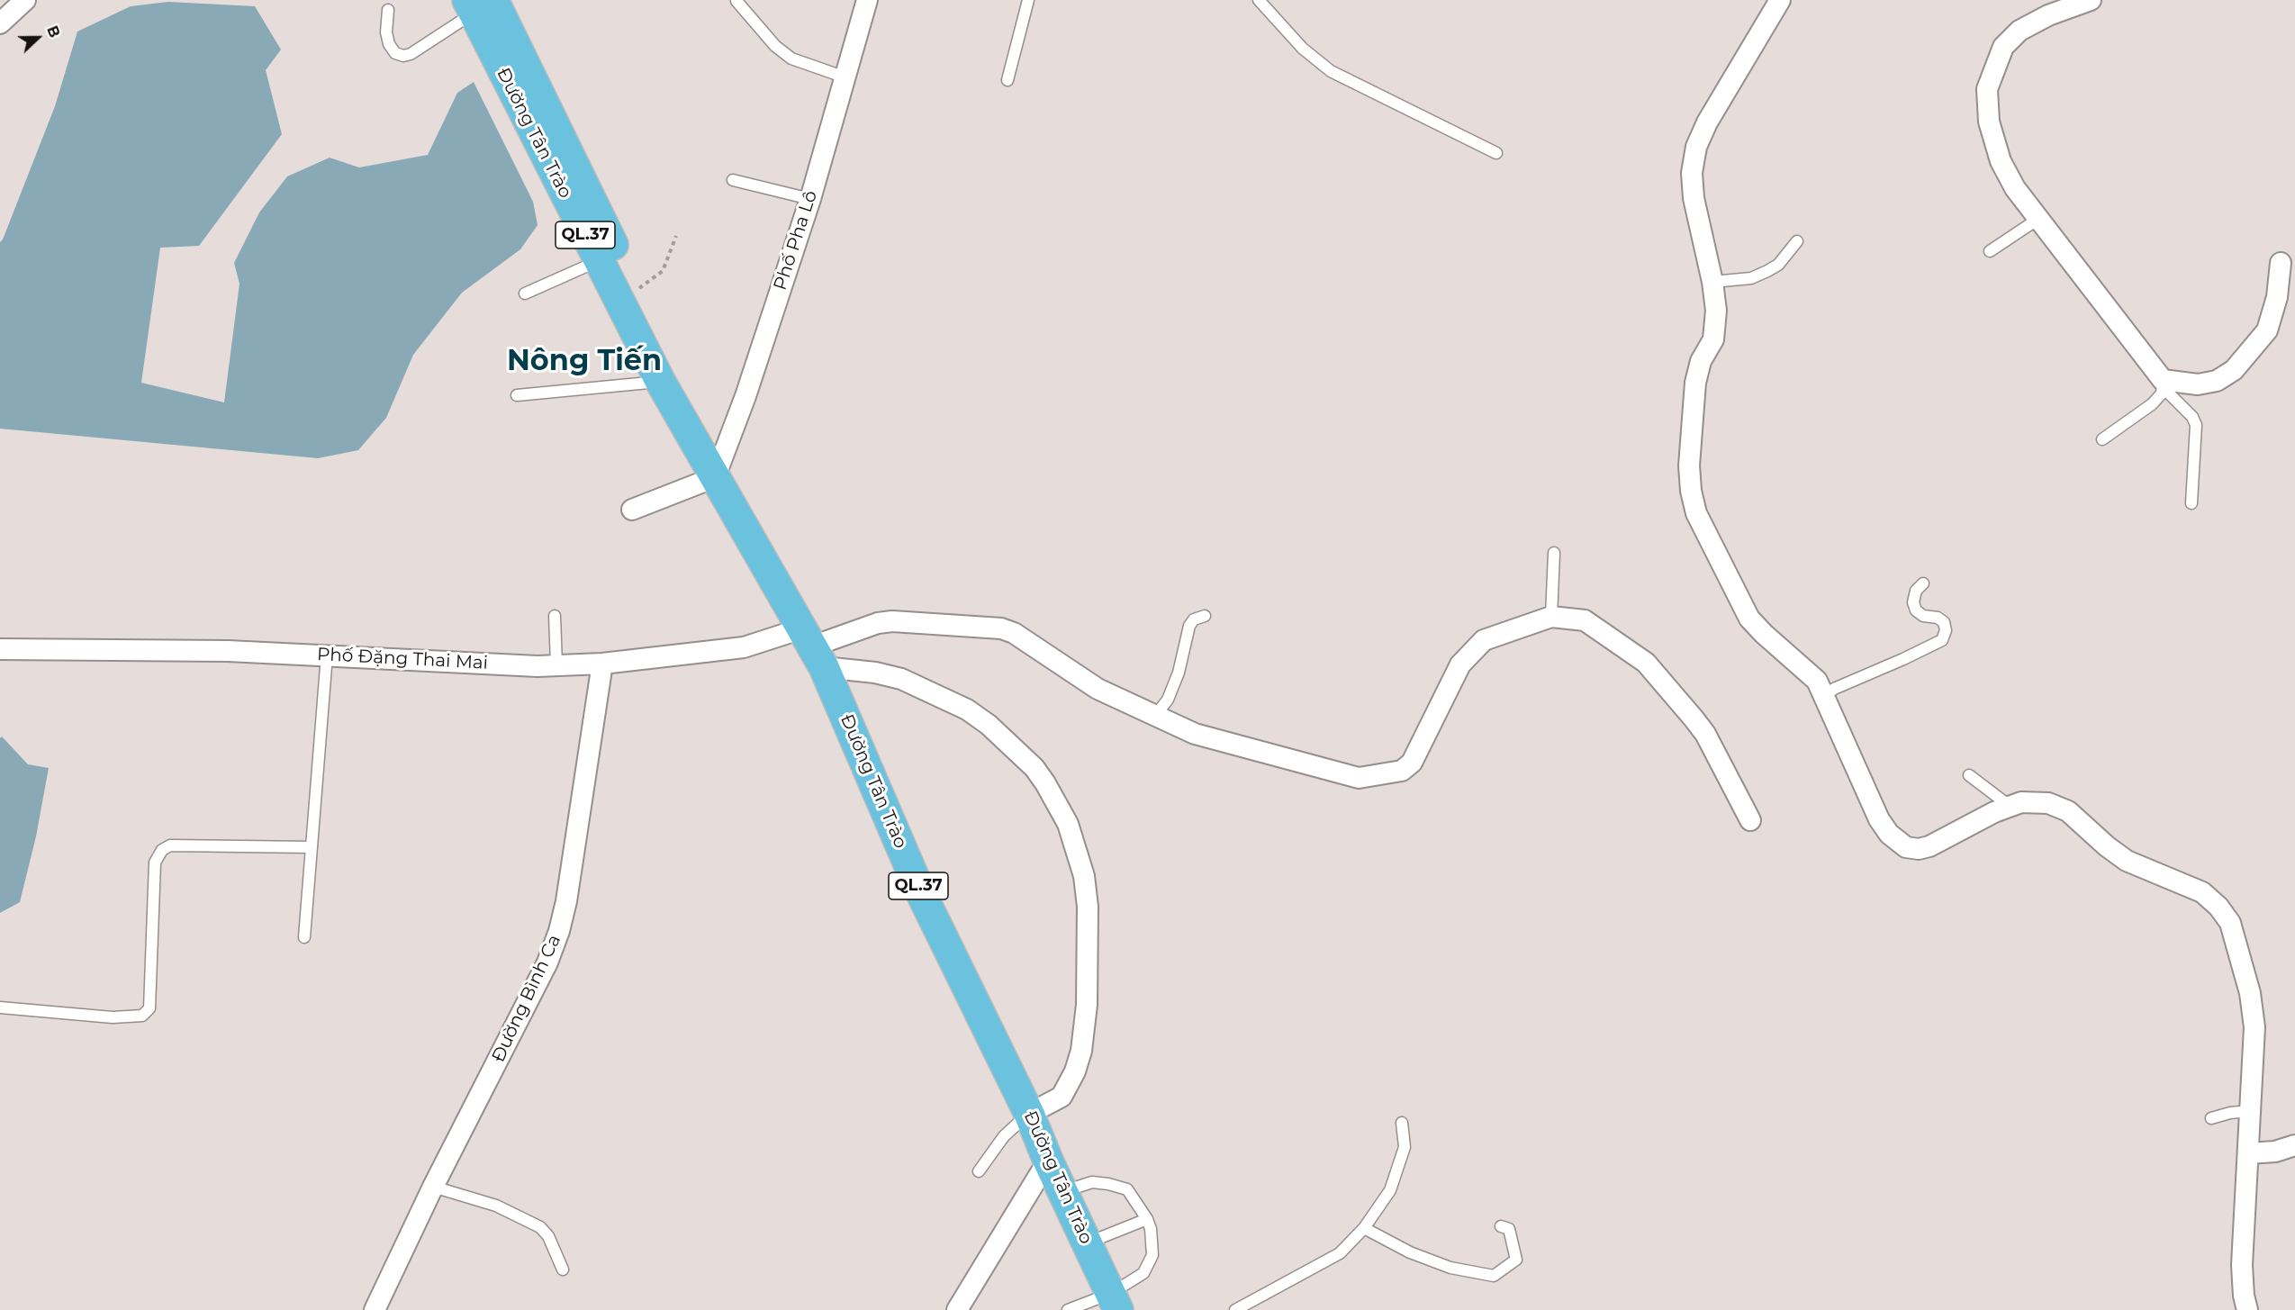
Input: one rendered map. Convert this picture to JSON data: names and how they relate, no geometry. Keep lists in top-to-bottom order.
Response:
{
  "streets": {
    "highway": ["Đường Tân Trào", "QL.37"],
    "street": ["Phố Pha Lô", "Phố Đặng Thai Mai", "Đường Bình Ca"]
  },
  "crossings": [
    ["Đường Tân Trào", "Phố Pha Lô"],
    ["Đường Tân Trào", "Phố Đặng Thai Mai"],
    ["Phố Đặng Thai Mai", "Đường Bình Ca"]
  ],
  "districts": ["Nông Tiến"],
  "north": "right"
}
